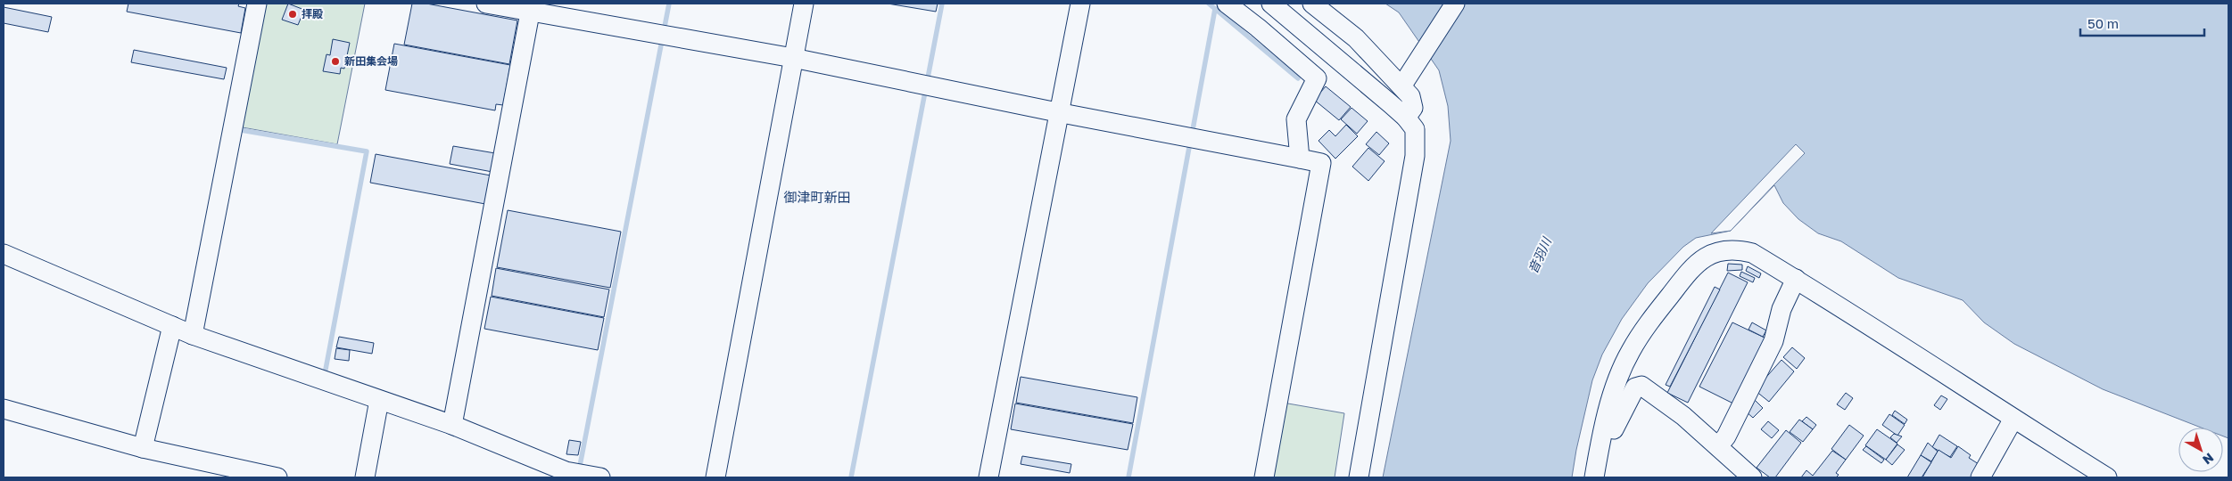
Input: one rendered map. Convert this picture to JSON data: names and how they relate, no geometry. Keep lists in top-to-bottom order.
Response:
{
  "districts": ["御津町新田"],
  "water": ["音羽川"],
  "places": ["拝殿", "新田集会場"],
  "scale_bar": "50 m",
  "north": "bottom right"
}
